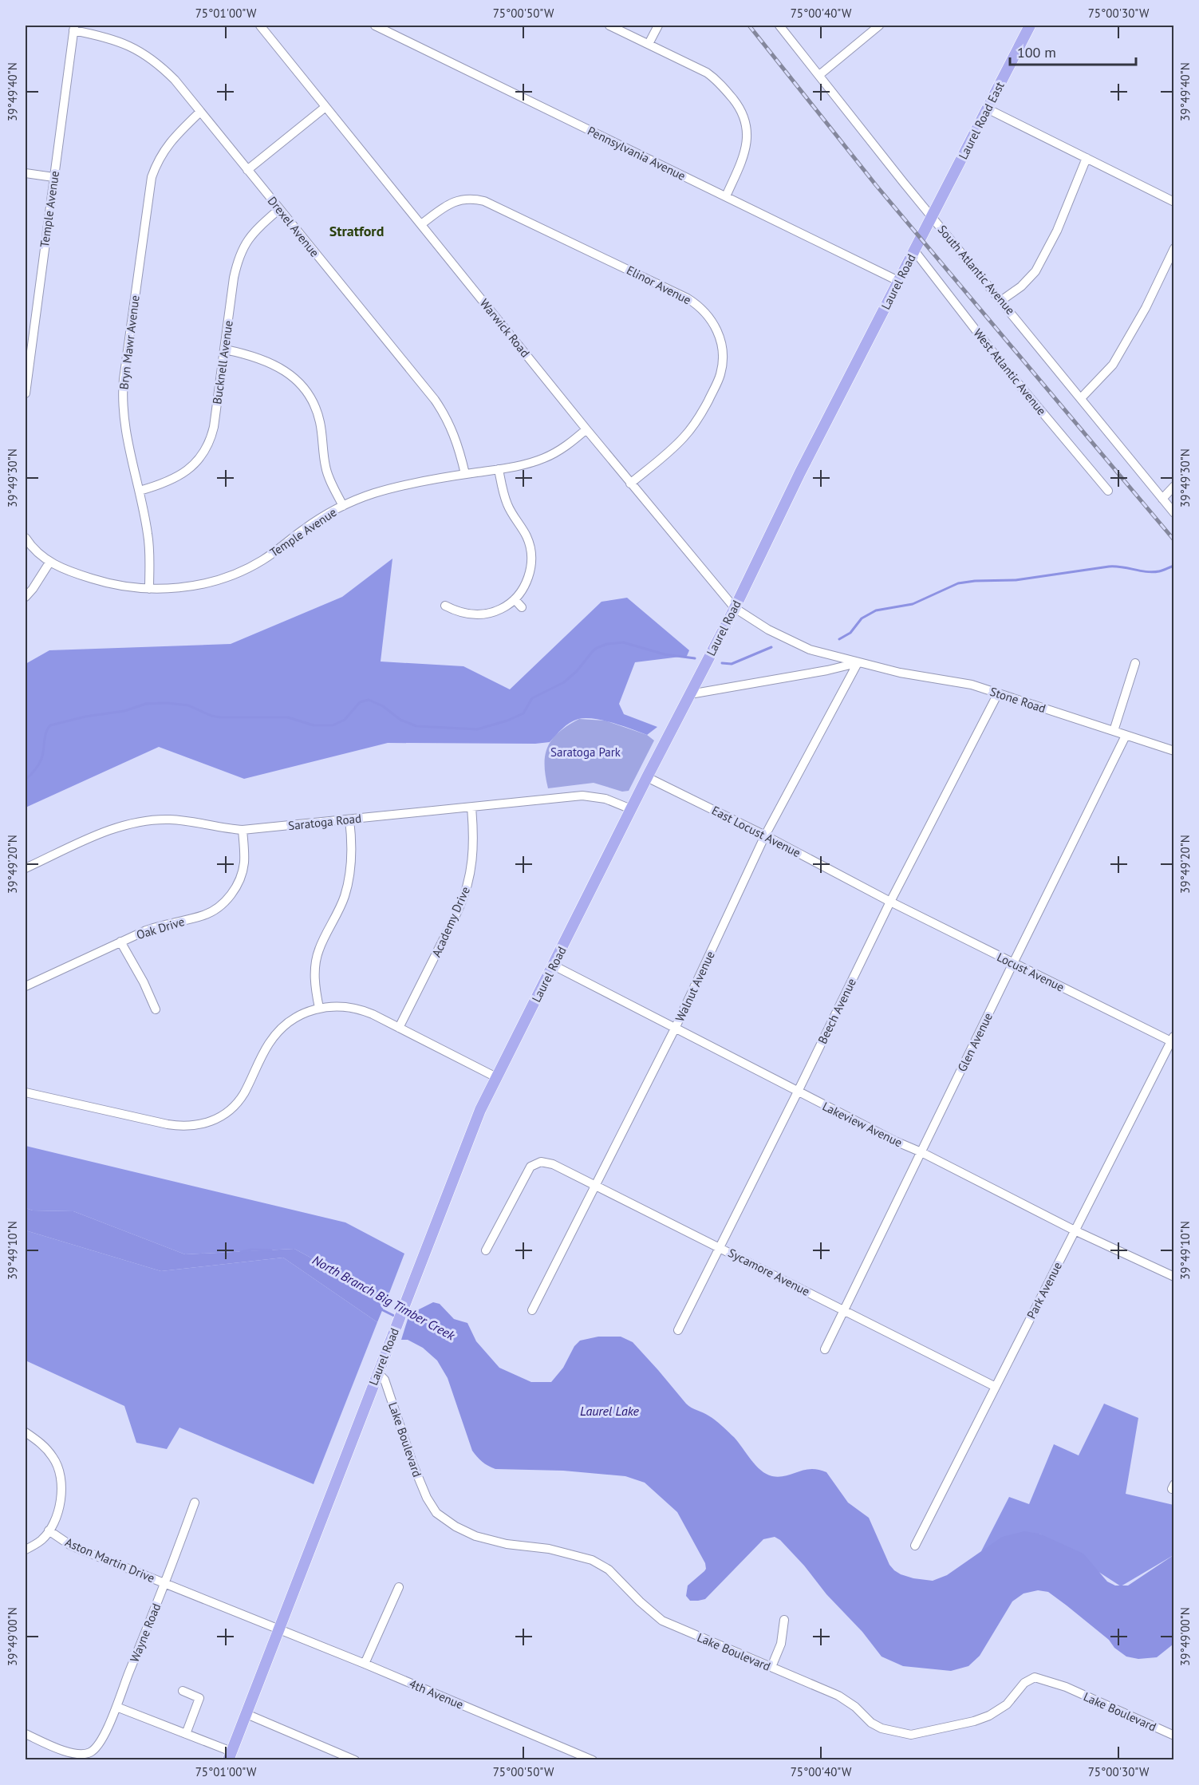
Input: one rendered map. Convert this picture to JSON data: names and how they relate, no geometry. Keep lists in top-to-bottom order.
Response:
{
  "streets": {
    "main road": ["Laurel Road East", "Laurel Road"],
    "street": [
      "Pennsylvania Avenue",
      "Temple Avenue",
      "Drexel Avenue",
      "South Atlantic Avenue",
      "Elinor Avenue",
      "Warwick Road",
      "Bryn Mawr Avenue",
      "Bucknell Avenue",
      "West Atlantic Avenue",
      "Stone Road",
      "Saratoga Road",
      "East Locust Avenue",
      "Academy Drive",
      "Oak Drive",
      "Locust Avenue",
      "Walnut Avenue",
      "Beech Avenue",
      "Glen Avenue",
      "Lakeview Avenue",
      "Sycamore Avenue",
      "Park Avenue",
      "Lake Boulevard",
      "Aston Martin Drive",
      "Wayne Road",
      "4th Avenue"
    ]
  },
  "crossings": [
    ["Laurel Road East", "South Atlantic Avenue"],
    ["Laurel Road East", "Laurel Road"],
    ["Pennsylvania Avenue", "Laurel Road"],
    ["Temple Avenue", "Drexel Avenue"],
    ["Temple Avenue", "Warwick Road"],
    ["Temple Avenue", "Bryn Mawr Avenue"],
    ["Drexel Avenue", "Bryn Mawr Avenue"],
    ["Drexel Avenue", "Bucknell Avenue"],
    ["South Atlantic Avenue", "Laurel Road"],
    ["Laurel Road", "Warwick Road"],
    ["Laurel Road", "West Atlantic Avenue"],
    ["Laurel Road", "Stone Road"],
    ["Laurel Road", "Saratoga Road"],
    ["Laurel Road", "East Locust Avenue"],
    ["Laurel Road", "Lakeview Avenue"],
    ["Laurel Road", "Lake Boulevard"],
    ["Laurel Road", "Aston Martin Drive"],
    ["Laurel Road", "4th Avenue"],
    ["Elinor Avenue", "Warwick Road"],
    ["Warwick Road", "Stone Road"],
    ["Bryn Mawr Avenue", "Bucknell Avenue"],
    ["Stone Road", "Walnut Avenue"],
    ["Stone Road", "Beech Avenue"],
    ["Stone Road", "Glen Avenue"],
    ["Saratoga Road", "Academy Drive"],
    ["Saratoga Road", "Oak Drive"],
    ["East Locust Avenue", "Locust Avenue"],
    ["East Locust Avenue", "Walnut Avenue"],
    ["East Locust Avenue", "Beech Avenue"],
    ["Locust Avenue", "Beech Avenue"],
    ["Locust Avenue", "Glen Avenue"],
    ["Locust Avenue", "Park Avenue"],
    ["Walnut Avenue", "Lakeview Avenue"],
    ["Walnut Avenue", "Sycamore Avenue"],
    ["Beech Avenue", "Lakeview Avenue"],
    ["Beech Avenue", "Sycamore Avenue"],
    ["Glen Avenue", "Lakeview Avenue"],
    ["Glen Avenue", "Sycamore Avenue"],
    ["Lakeview Avenue", "Park Avenue"],
    ["Sycamore Avenue", "Park Avenue"],
    ["Aston Martin Drive", "Wayne Road"],
    ["Aston Martin Drive", "4th Avenue"]
  ],
  "districts": ["Stratford"],
  "water": ["North Branch Big Timber Creek", "Laurel Lake"],
  "parks": ["Saratoga Park"],
  "scale_bar": "100 m",
  "coordinates": [
    "75°01'00\"W",
    "75°00'50\"W",
    "75°00'40\"W",
    "75°00'30\"W",
    "39°49'40\"N",
    "39°49'30\"N",
    "39°49'20\"N",
    "39°49'10\"N",
    "39°49'00\"N"
  ]
}
